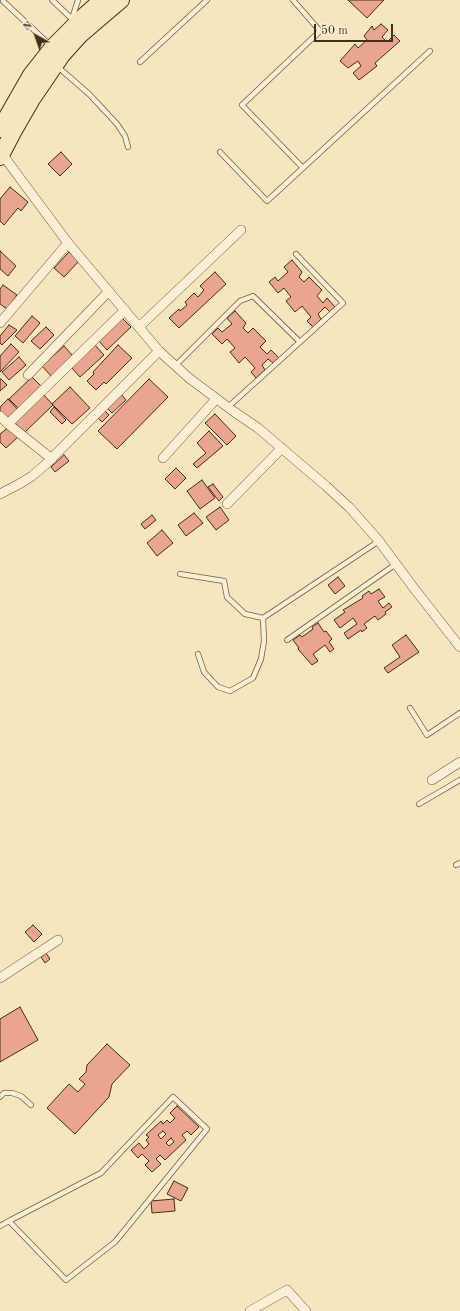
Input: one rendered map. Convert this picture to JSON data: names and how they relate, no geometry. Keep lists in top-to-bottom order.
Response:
{
  "scale_bar": "50 m",
  "north": "top left"
}
